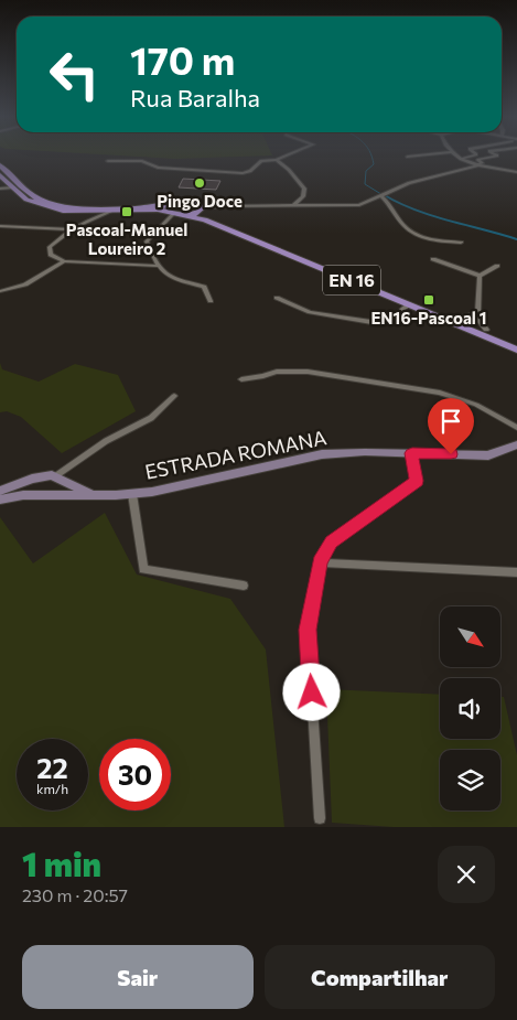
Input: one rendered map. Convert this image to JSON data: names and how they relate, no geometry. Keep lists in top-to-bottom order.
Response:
{
  "streets": {
    "main road": ["EN 16"],
    "street": ["ESTRADA ROMANA"]
  },
  "places": {
    "other": ["Pingo Doce"],
    "transit": ["Pascoal-Manuel Loureiro 2", "EN16-Pascoal 1"]
  },
  "north": "bottom right",
  "page": {
    "turn": ["170 m", "Rua Baralha"],
    "speed": "22 km/h",
    "limit": "30",
    "heading": ["1 min", "230 m · 20:57"],
    "buttons": ["Sair", "Compartilhar"]
  }
}
